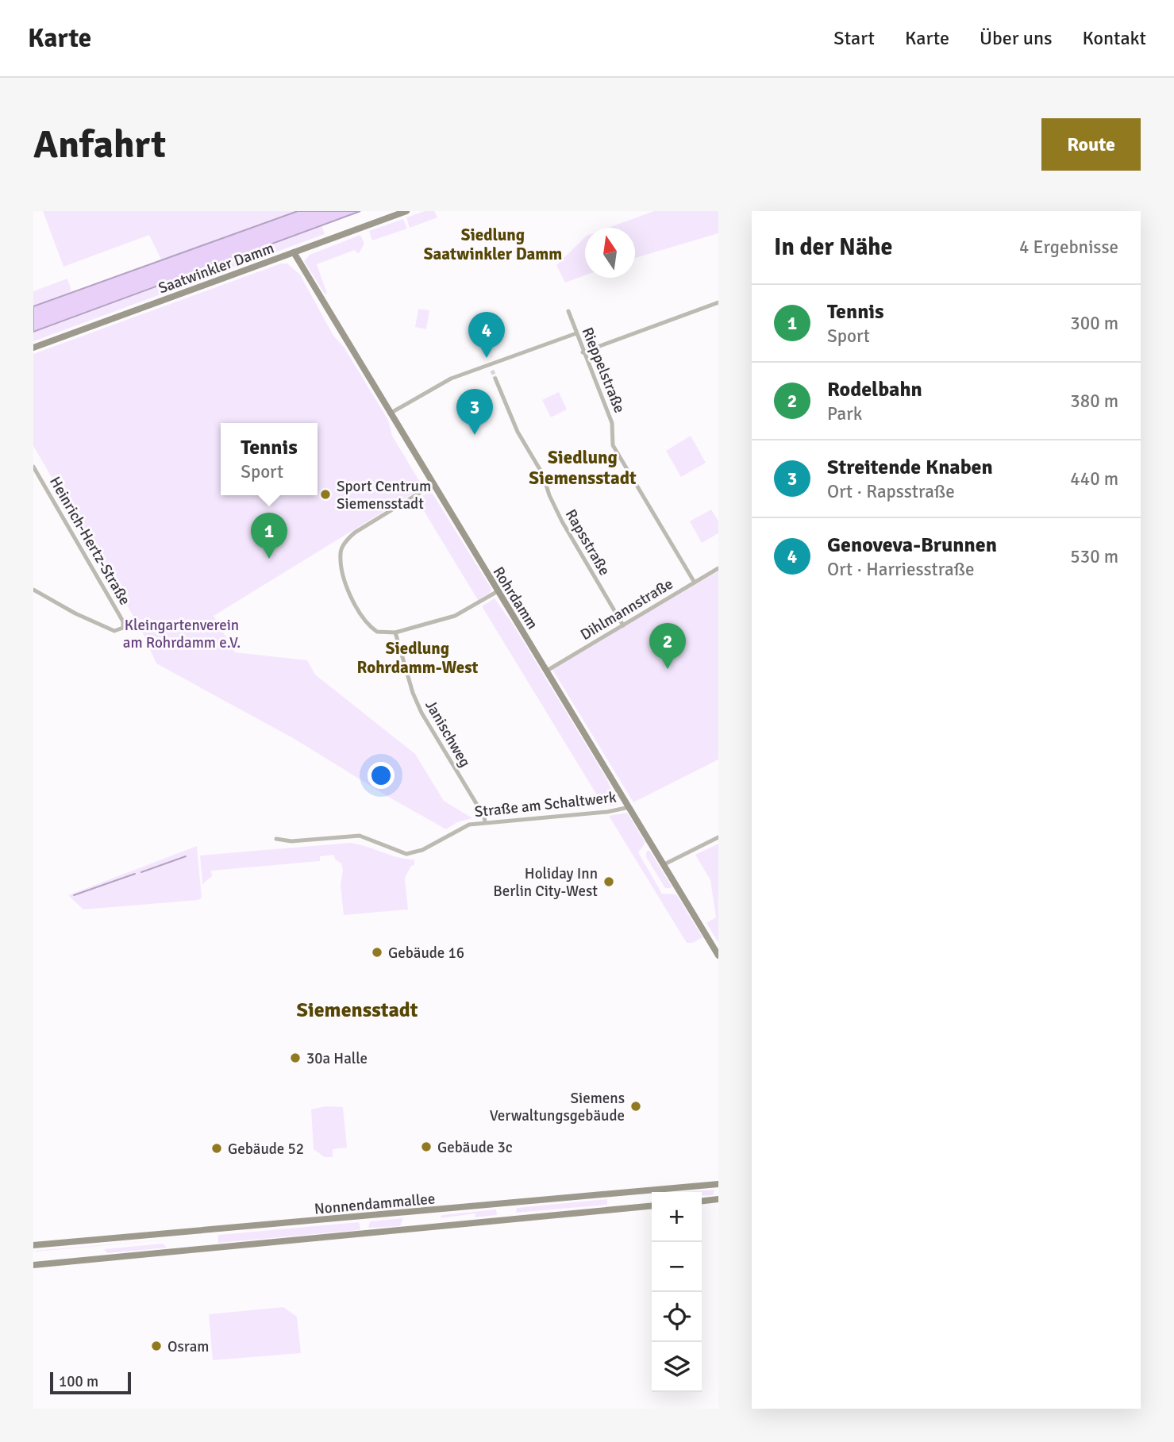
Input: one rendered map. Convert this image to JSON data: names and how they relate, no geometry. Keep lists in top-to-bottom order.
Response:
{
  "streets": {
    "main road": ["Saatwinkler Damm", "Rohrdamm", "Nonnendammallee"],
    "street": [
      "Rieppelstraße",
      "Heinrich-Hertz-Straße",
      "Rapsstraße",
      "Dihlmannstraße",
      "Janischweg",
      "Straße am Schaltwerk"
    ]
  },
  "crossings": [
    ["Saatwinkler Damm", "Rohrdamm"],
    ["Rieppelstraße", "Dihlmannstraße"],
    ["Rapsstraße", "Dihlmannstraße"],
    ["Rohrdamm", "Dihlmannstraße"],
    ["Rohrdamm", "Straße am Schaltwerk"],
    ["Janischweg", "Straße am Schaltwerk"]
  ],
  "districts": [
    "Siedlung Saatwinkler Damm",
    "Siedlung Siemensstadt",
    "Siedlung Rohrdamm-West",
    "Siemensstadt"
  ],
  "parks": ["Kleingartenverein am Rohrdamm e.V."],
  "places": [
    "Sport Centrum Siemensstadt",
    "Holiday Inn Berlin City-West",
    "Gebäude 16",
    "30a Halle",
    "Siemens Verwaltungsgebäude",
    "Gebäude 3c",
    "Gebäude 52",
    "Osram"
  ],
  "scale_bar": "100 m",
  "north": "top",
  "page": {
    "header": "Karte",
    "nav": [
      "Start",
      "Karte",
      "Über uns",
      "Kontakt"
    ],
    "buttons": "Route",
    "title": "Anfahrt",
    "heading": ["In der Nähe", "4 Ergebnisse"],
    "list": [
      {
        "mark": "1",
        "name": "Tennis",
        "note": "Sport",
        "value": "300 m"
      },
      {
        "mark": "2",
        "name": "Rodelbahn",
        "note": "Park",
        "value": "380 m"
      },
      {
        "mark": "3",
        "name": "Streitende Knaben",
        "note": "Ort · Rapsstraße",
        "value": "440 m"
      },
      {
        "mark": "4",
        "name": "Genoveva-Brunnen",
        "note": "Ort · Harriesstraße",
        "value": "530 m"
      }
    ],
    "pins": [
      "4",
      "3",
      "1",
      "2"
    ],
    "popup": ["Tennis", "Sport"],
    "map_buttons": ["+", "−"],
    "scale": "100 m"
  }
}
